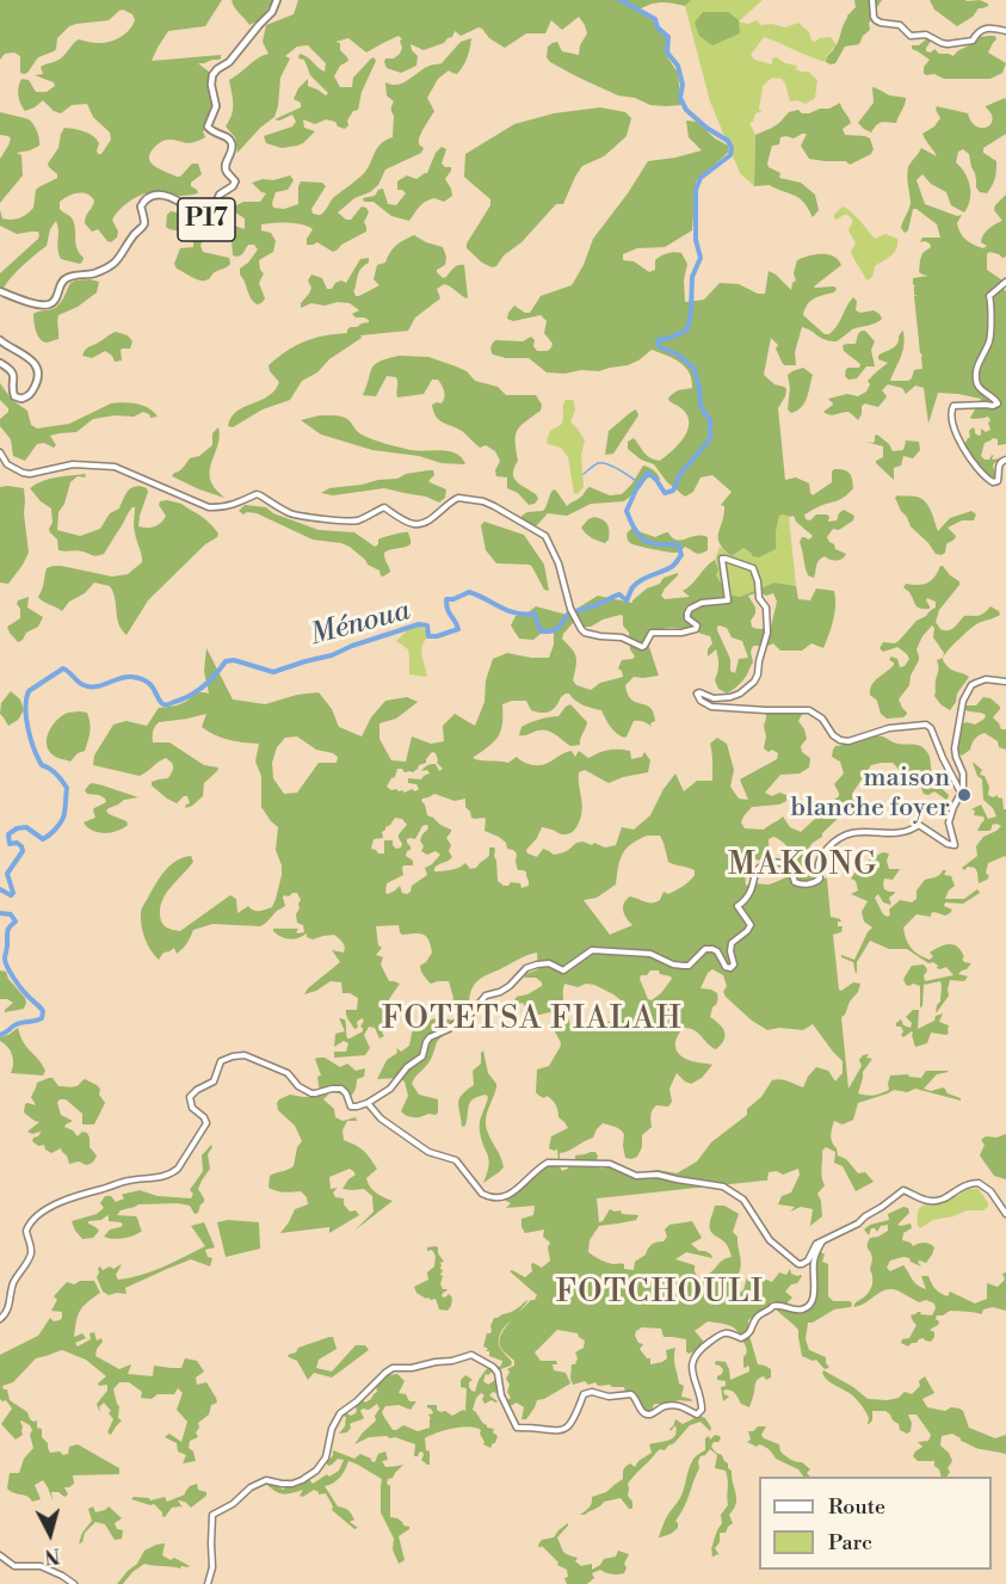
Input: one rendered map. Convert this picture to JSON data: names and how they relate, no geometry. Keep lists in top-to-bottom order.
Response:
{
  "streets": {
    "main road": ["P17"]
  },
  "districts": ["MAKONG", "FOTETSA FIALAH", "FOTCHOULI"],
  "water": ["Ménoua"],
  "places": ["maison blanche foyer"],
  "legend": ["Route", "Parc"],
  "north": "bottom"
}
